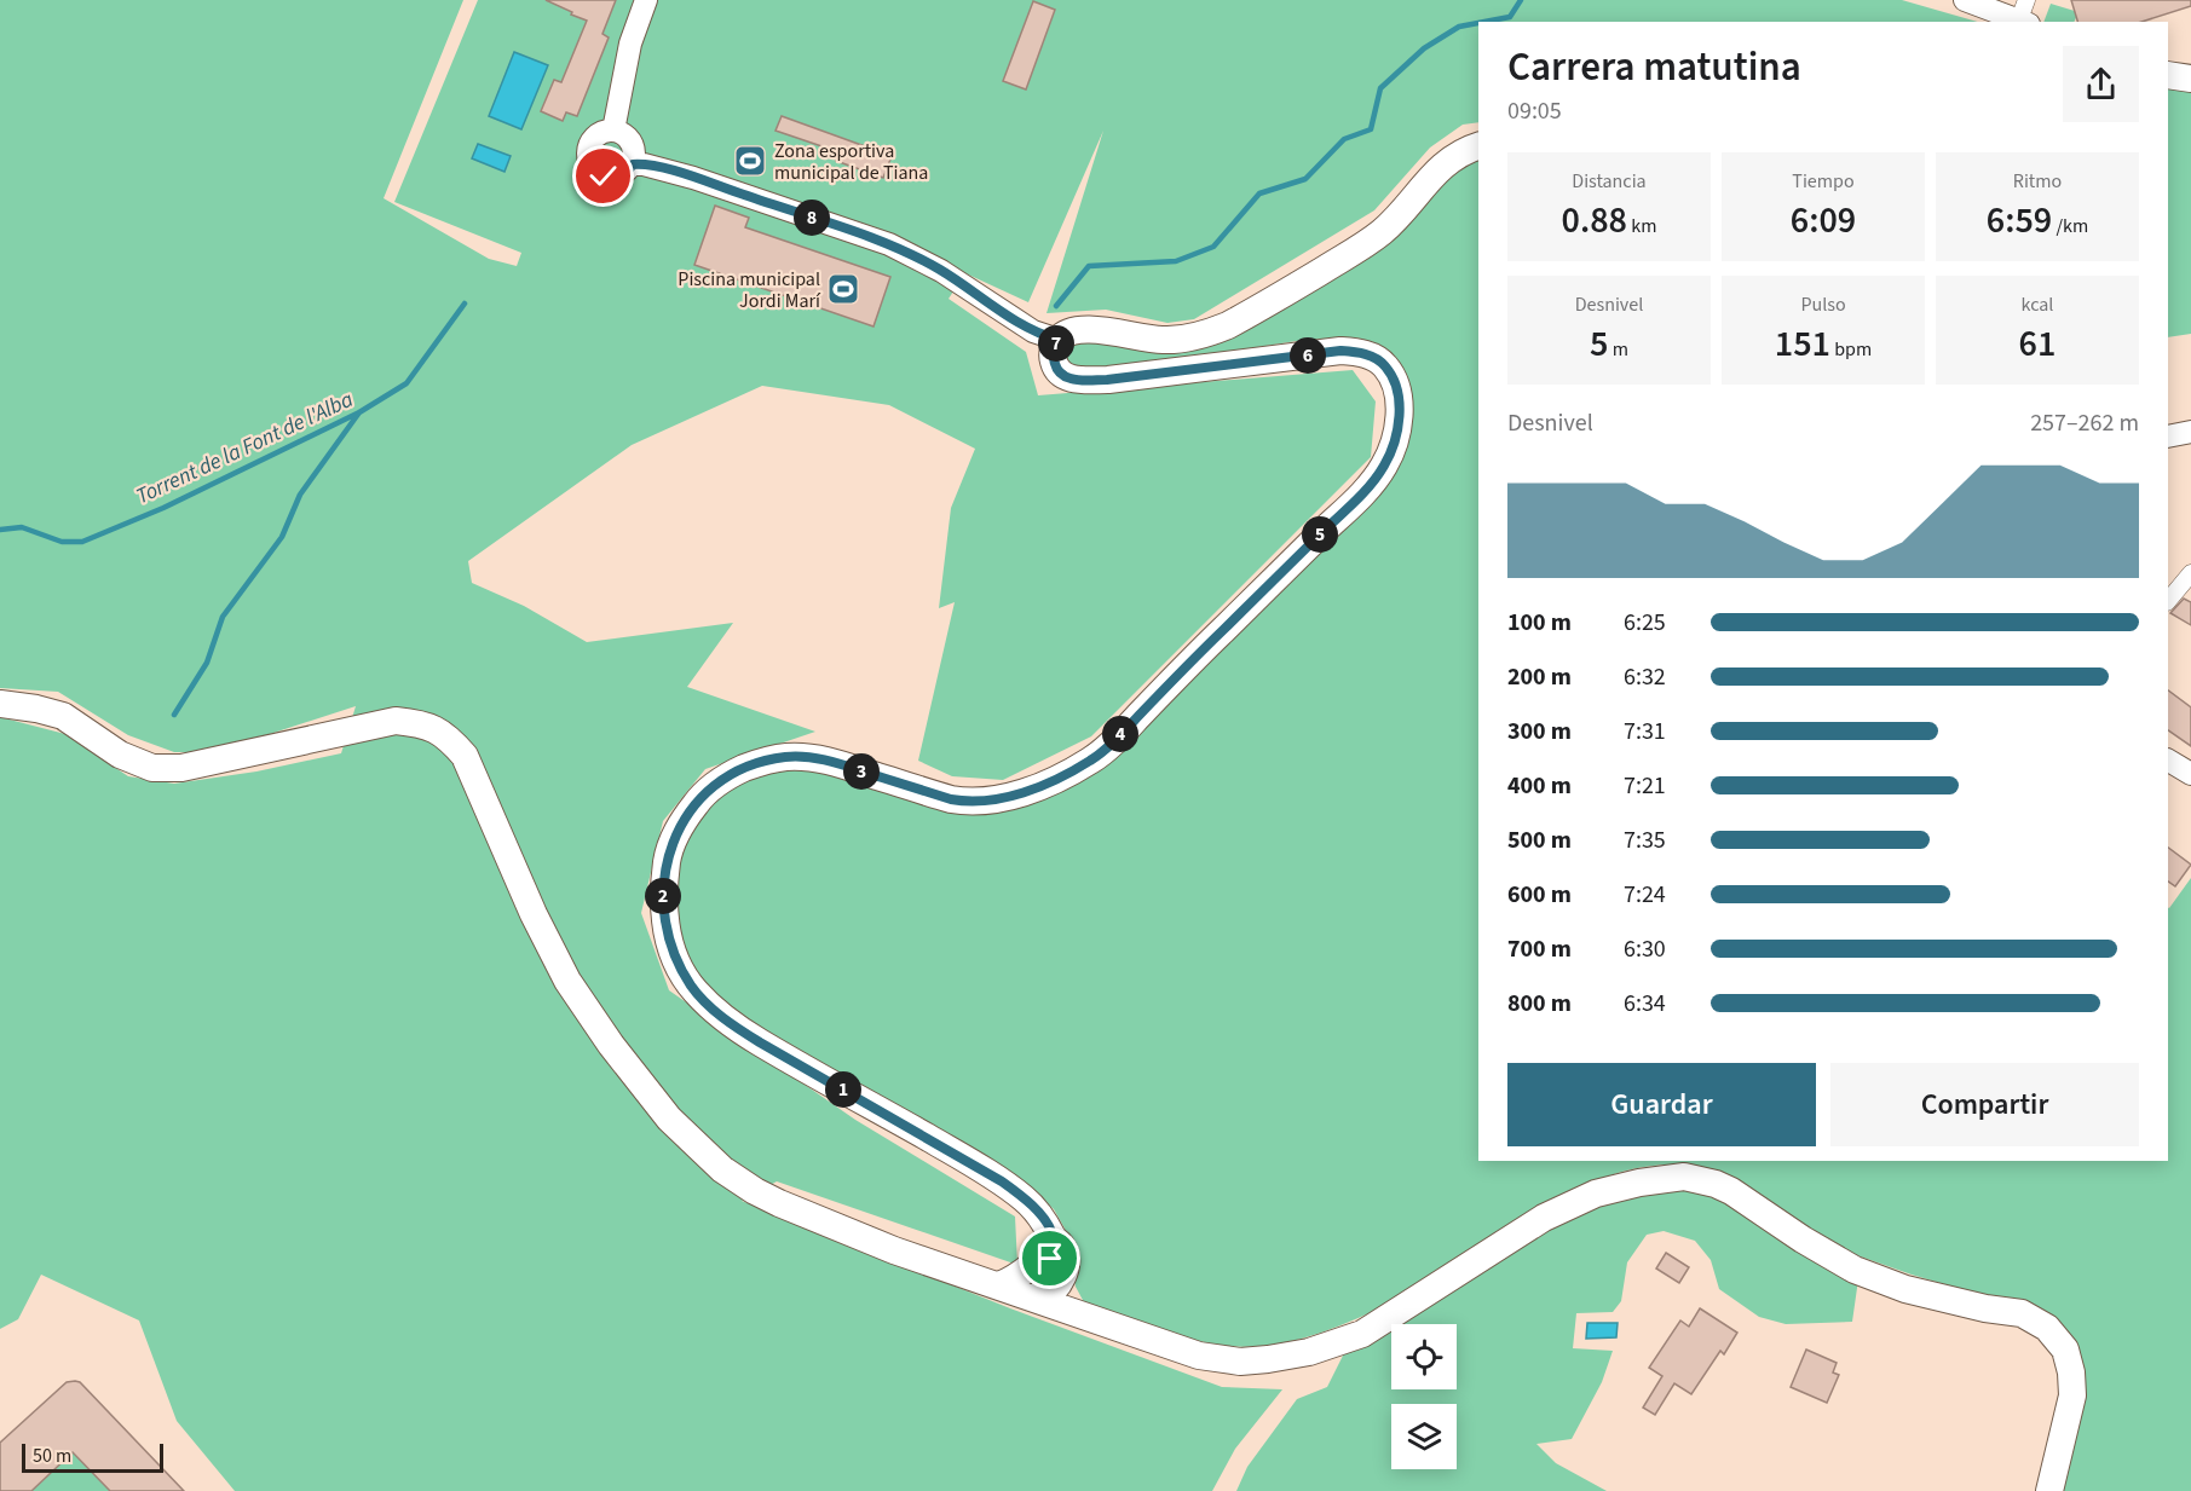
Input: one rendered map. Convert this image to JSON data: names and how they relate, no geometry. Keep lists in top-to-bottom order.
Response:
{
  "water": ["Torrent de la Font de l'Alba"],
  "places": {
    "sports": ["Zona esportiva municipal de Tiana", "Piscina municipal Jordi Marí"]
  },
  "scale_bar": "50 m",
  "page": {
    "heading": ["Carrera matutina", "09:05"],
    "stats": [
      ["Distancia", "0.88 km"],
      ["Tiempo", "6:09"],
      ["Ritmo", "6:59 /km"],
      ["Desnivel", "5 m"],
      ["Pulso", "151 bpm"],
      ["kcal", "61"]
    ],
    "pins": [
      "8",
      "7",
      "6",
      "5",
      "4",
      "3",
      "2",
      "1"
    ],
    "chart": ["Desnivel", "257–262 m"],
    "list": [
      {
        "name": "100 m",
        "note": "6:25"
      },
      {
        "name": "200 m",
        "note": "6:32"
      },
      {
        "name": "300 m",
        "note": "7:31"
      },
      {
        "name": "400 m",
        "note": "7:21"
      },
      {
        "name": "500 m",
        "note": "7:35"
      },
      {
        "name": "600 m",
        "note": "7:24"
      },
      {
        "name": "700 m",
        "note": "6:30"
      },
      {
        "name": "800 m",
        "note": "6:34"
      }
    ],
    "buttons": ["Guardar", "Compartir"],
    "scale": "50 m"
  }
}
